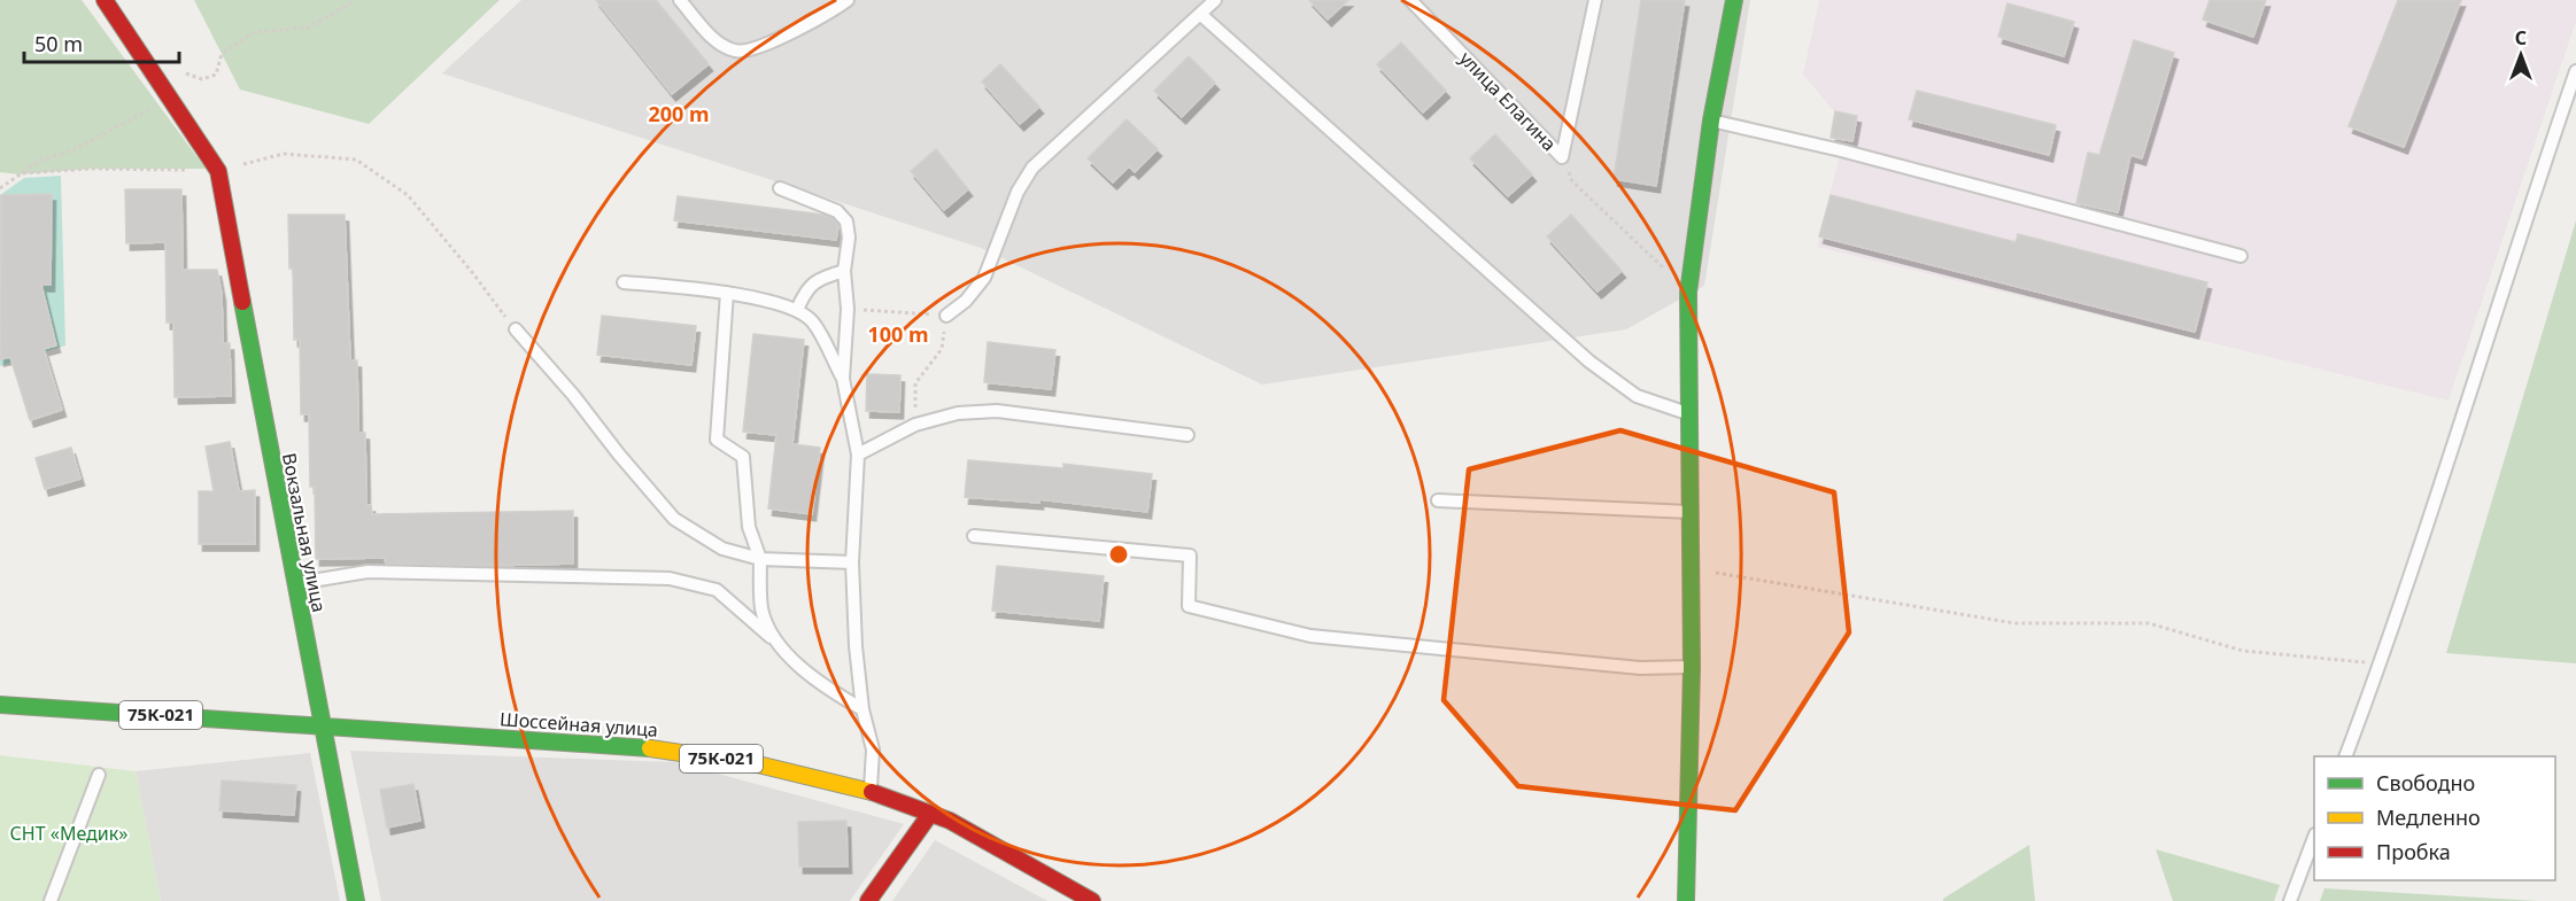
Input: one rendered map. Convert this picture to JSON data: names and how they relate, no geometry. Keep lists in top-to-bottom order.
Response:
{
  "streets": {
    "street": ["Вокзальная улица", "75К-021", "Шоссейная улица"],
    "lane": ["улица Елагина"]
  },
  "crossings": [
    ["Вокзальная улица", "75К-021"],
    ["Вокзальная улица", "Шоссейная улица"],
    ["75К-021", "Шоссейная улица"]
  ],
  "parks": ["СНТ «Медик»"],
  "legend": ["Свободно", "Медленно", "Пробка"],
  "scale_bar": "50 m",
  "north": "top",
  "rings": ["200 m", "100 m"]
}
